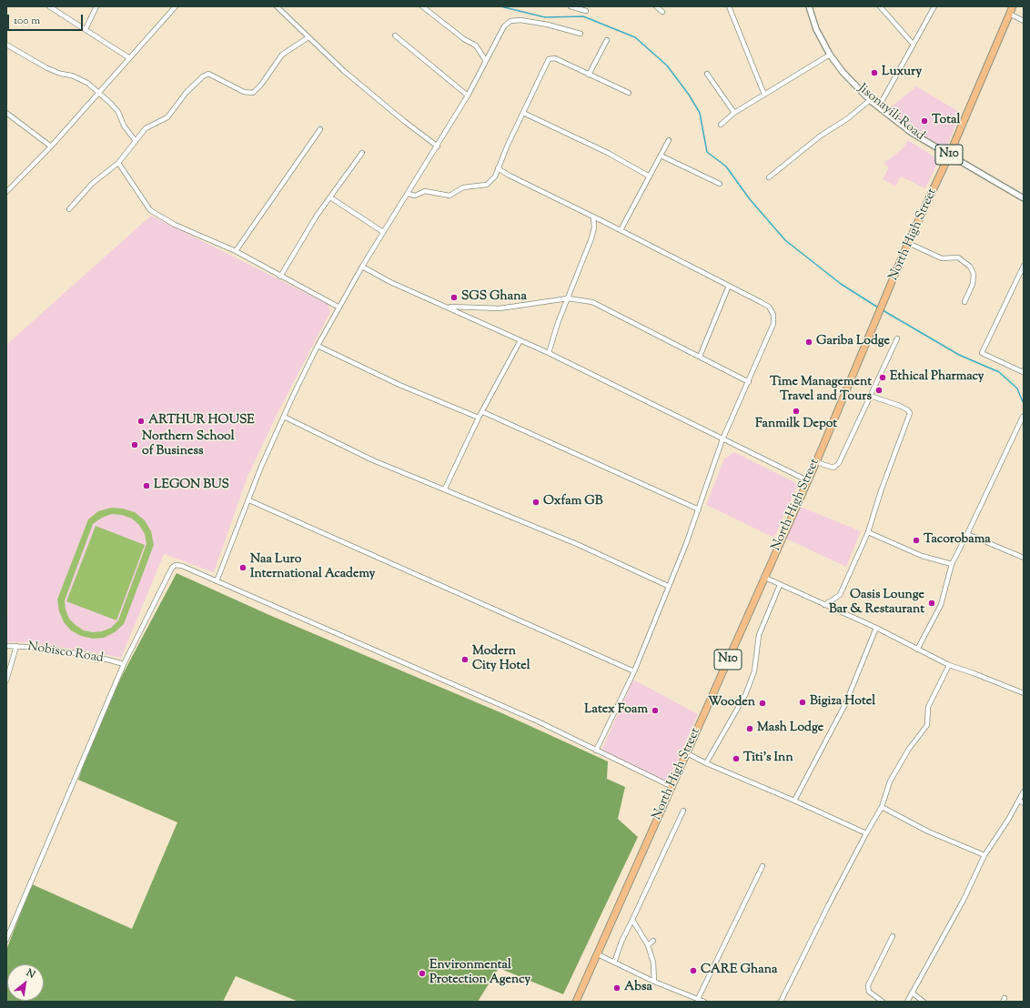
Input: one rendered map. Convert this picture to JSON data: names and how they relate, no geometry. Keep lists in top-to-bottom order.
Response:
{
  "streets": {
    "highway": ["N10", "North High Street"],
    "street": ["Jisonayili Road", "Nobisco Road"]
  },
  "crossings": [
    ["Jisonayili Road", "North High Street"]
  ],
  "places": [
    "Luxury",
    "Total",
    "SGS Ghana",
    "Gariba Lodge",
    "Ethical Pharmacy",
    "Time Management Travel and Tours",
    "Fanmilk Depot",
    "ARTHUR HOUSE",
    "Northern School of Business",
    "LEGON BUS",
    "Oxfam GB",
    "Tacorobama",
    "Naa Luro International Academy",
    "Oasis Lounge Bar & Restaurant",
    "Modern City Hotel",
    "Bigiza Hotel",
    "Wooden",
    "Latex Foam",
    "Mash Lodge",
    "Titi's Inn",
    "CARE Ghana",
    "Environmental Protection Agency",
    "Absa"
  ],
  "scale_bar": "100 m",
  "north": "top right"
}
